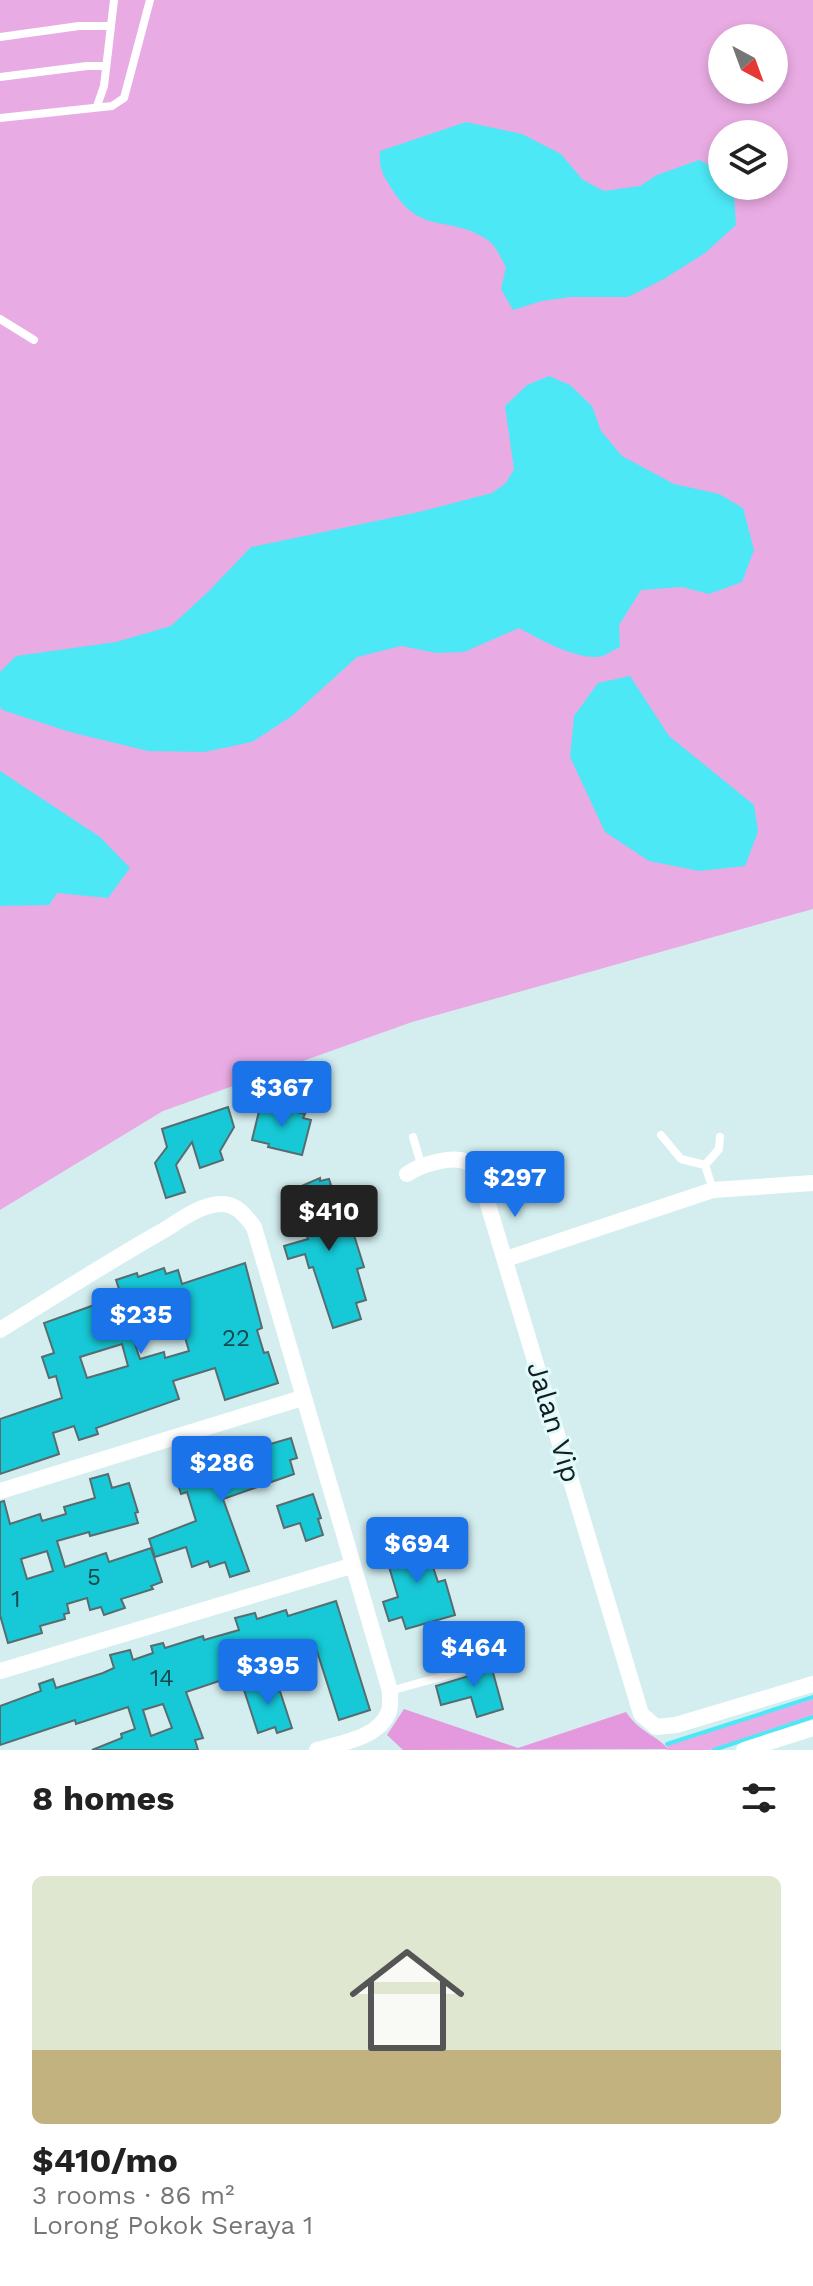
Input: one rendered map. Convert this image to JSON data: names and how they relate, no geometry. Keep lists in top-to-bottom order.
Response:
{
  "streets": {
    "street": ["Jalan Vip"]
  },
  "house_numbers": [
    "22",
    "5",
    "1",
    "14"
  ],
  "north": "bottom right",
  "page": {
    "price": [
      "$367",
      "$297",
      "$410",
      "$235",
      "$286",
      "$694",
      "$464",
      "$395"
    ],
    "heading": "8 homes",
    "list": [
      {
        "name": "$410/mo",
        "note": "3 rooms · 86 m² · Lorong Pokok Seraya 1"
      }
    ]
  }
}
